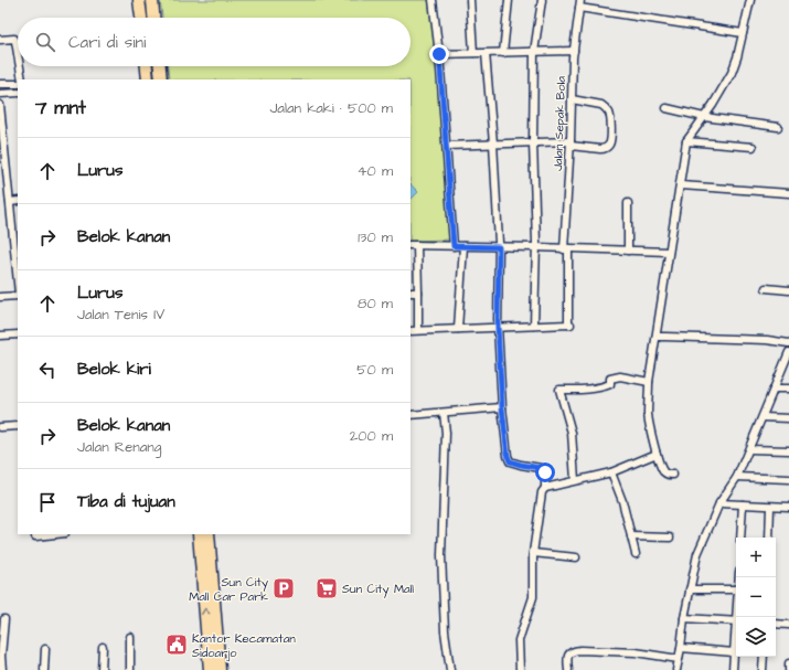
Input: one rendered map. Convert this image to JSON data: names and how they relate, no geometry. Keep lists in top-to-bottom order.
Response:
{
  "streets": {
    "street": ["Jalan Sepak Bola"]
  },
  "places": {
    "parking": ["Sun City Mall Car Park"],
    "supermarket": ["Sun City Mall"],
    "public building": ["Kantor Kecamatan Sidoarjo"]
  },
  "page": {
    "search": "Cari di sini",
    "heading": ["7 mnt", "Jalan kaki · 500 m"],
    "list": [
      ["Lurus", "40 m"],
      ["Belok kanan", "130 m"],
      ["Lurus", "Jalan Tenis IV", "80 m"],
      ["Belok kiri", "50 m"],
      ["Belok kanan", "Jalan Renang", "200 m"],
      "Tiba di tujuan"
    ],
    "map_buttons": ["+", "−"]
  }
}
